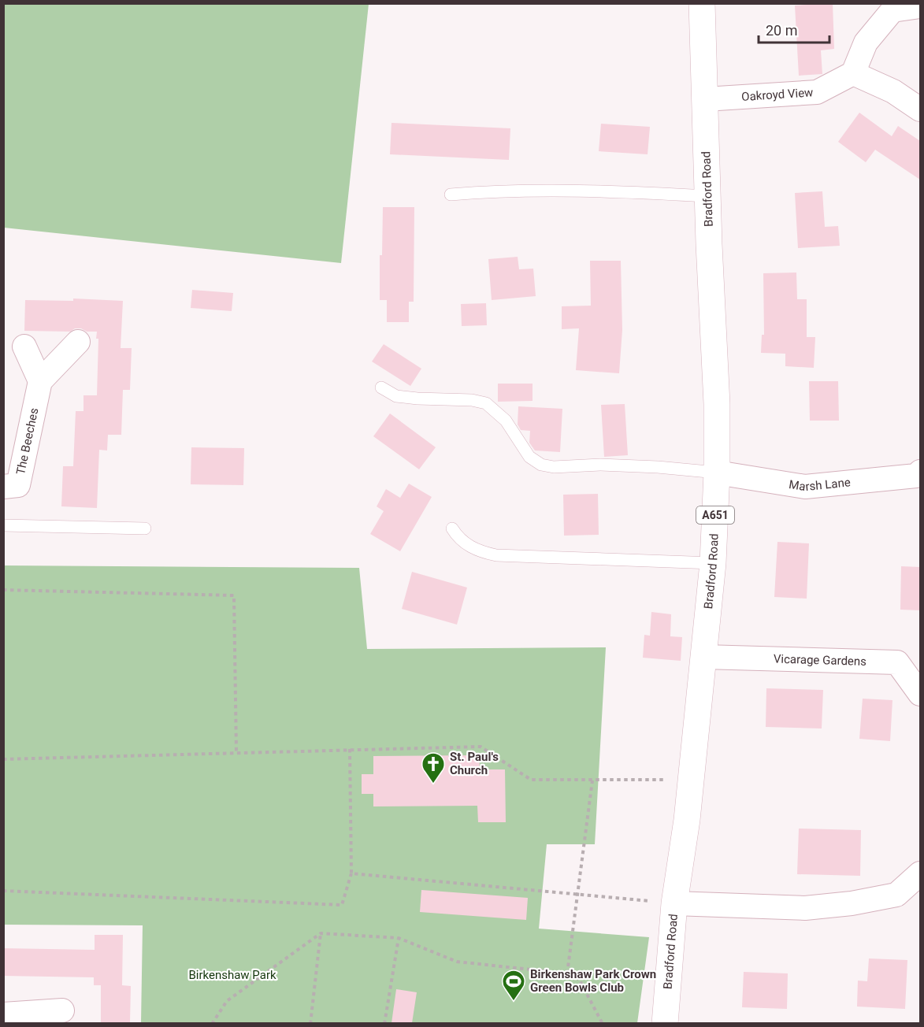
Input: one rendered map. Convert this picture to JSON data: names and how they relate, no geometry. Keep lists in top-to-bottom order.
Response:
{
  "streets": {
    "main road": ["Bradford Road", "A651"],
    "street": [
      "Oakroyd View",
      "The Beeches",
      "Marsh Lane",
      "Vicarage Gardens"
    ]
  },
  "crossings": [
    ["Oakroyd View", "Bradford Road"],
    ["Bradford Road", "Marsh Lane"],
    ["Bradford Road", "Vicarage Gardens"]
  ],
  "parks": ["Birkenshaw Park"],
  "places": {
    "church": ["St. Paul's Church"],
    "sports": ["Birkenshaw Park Crown Green Bowls Club"]
  },
  "scale_bar": "20 m"
}
